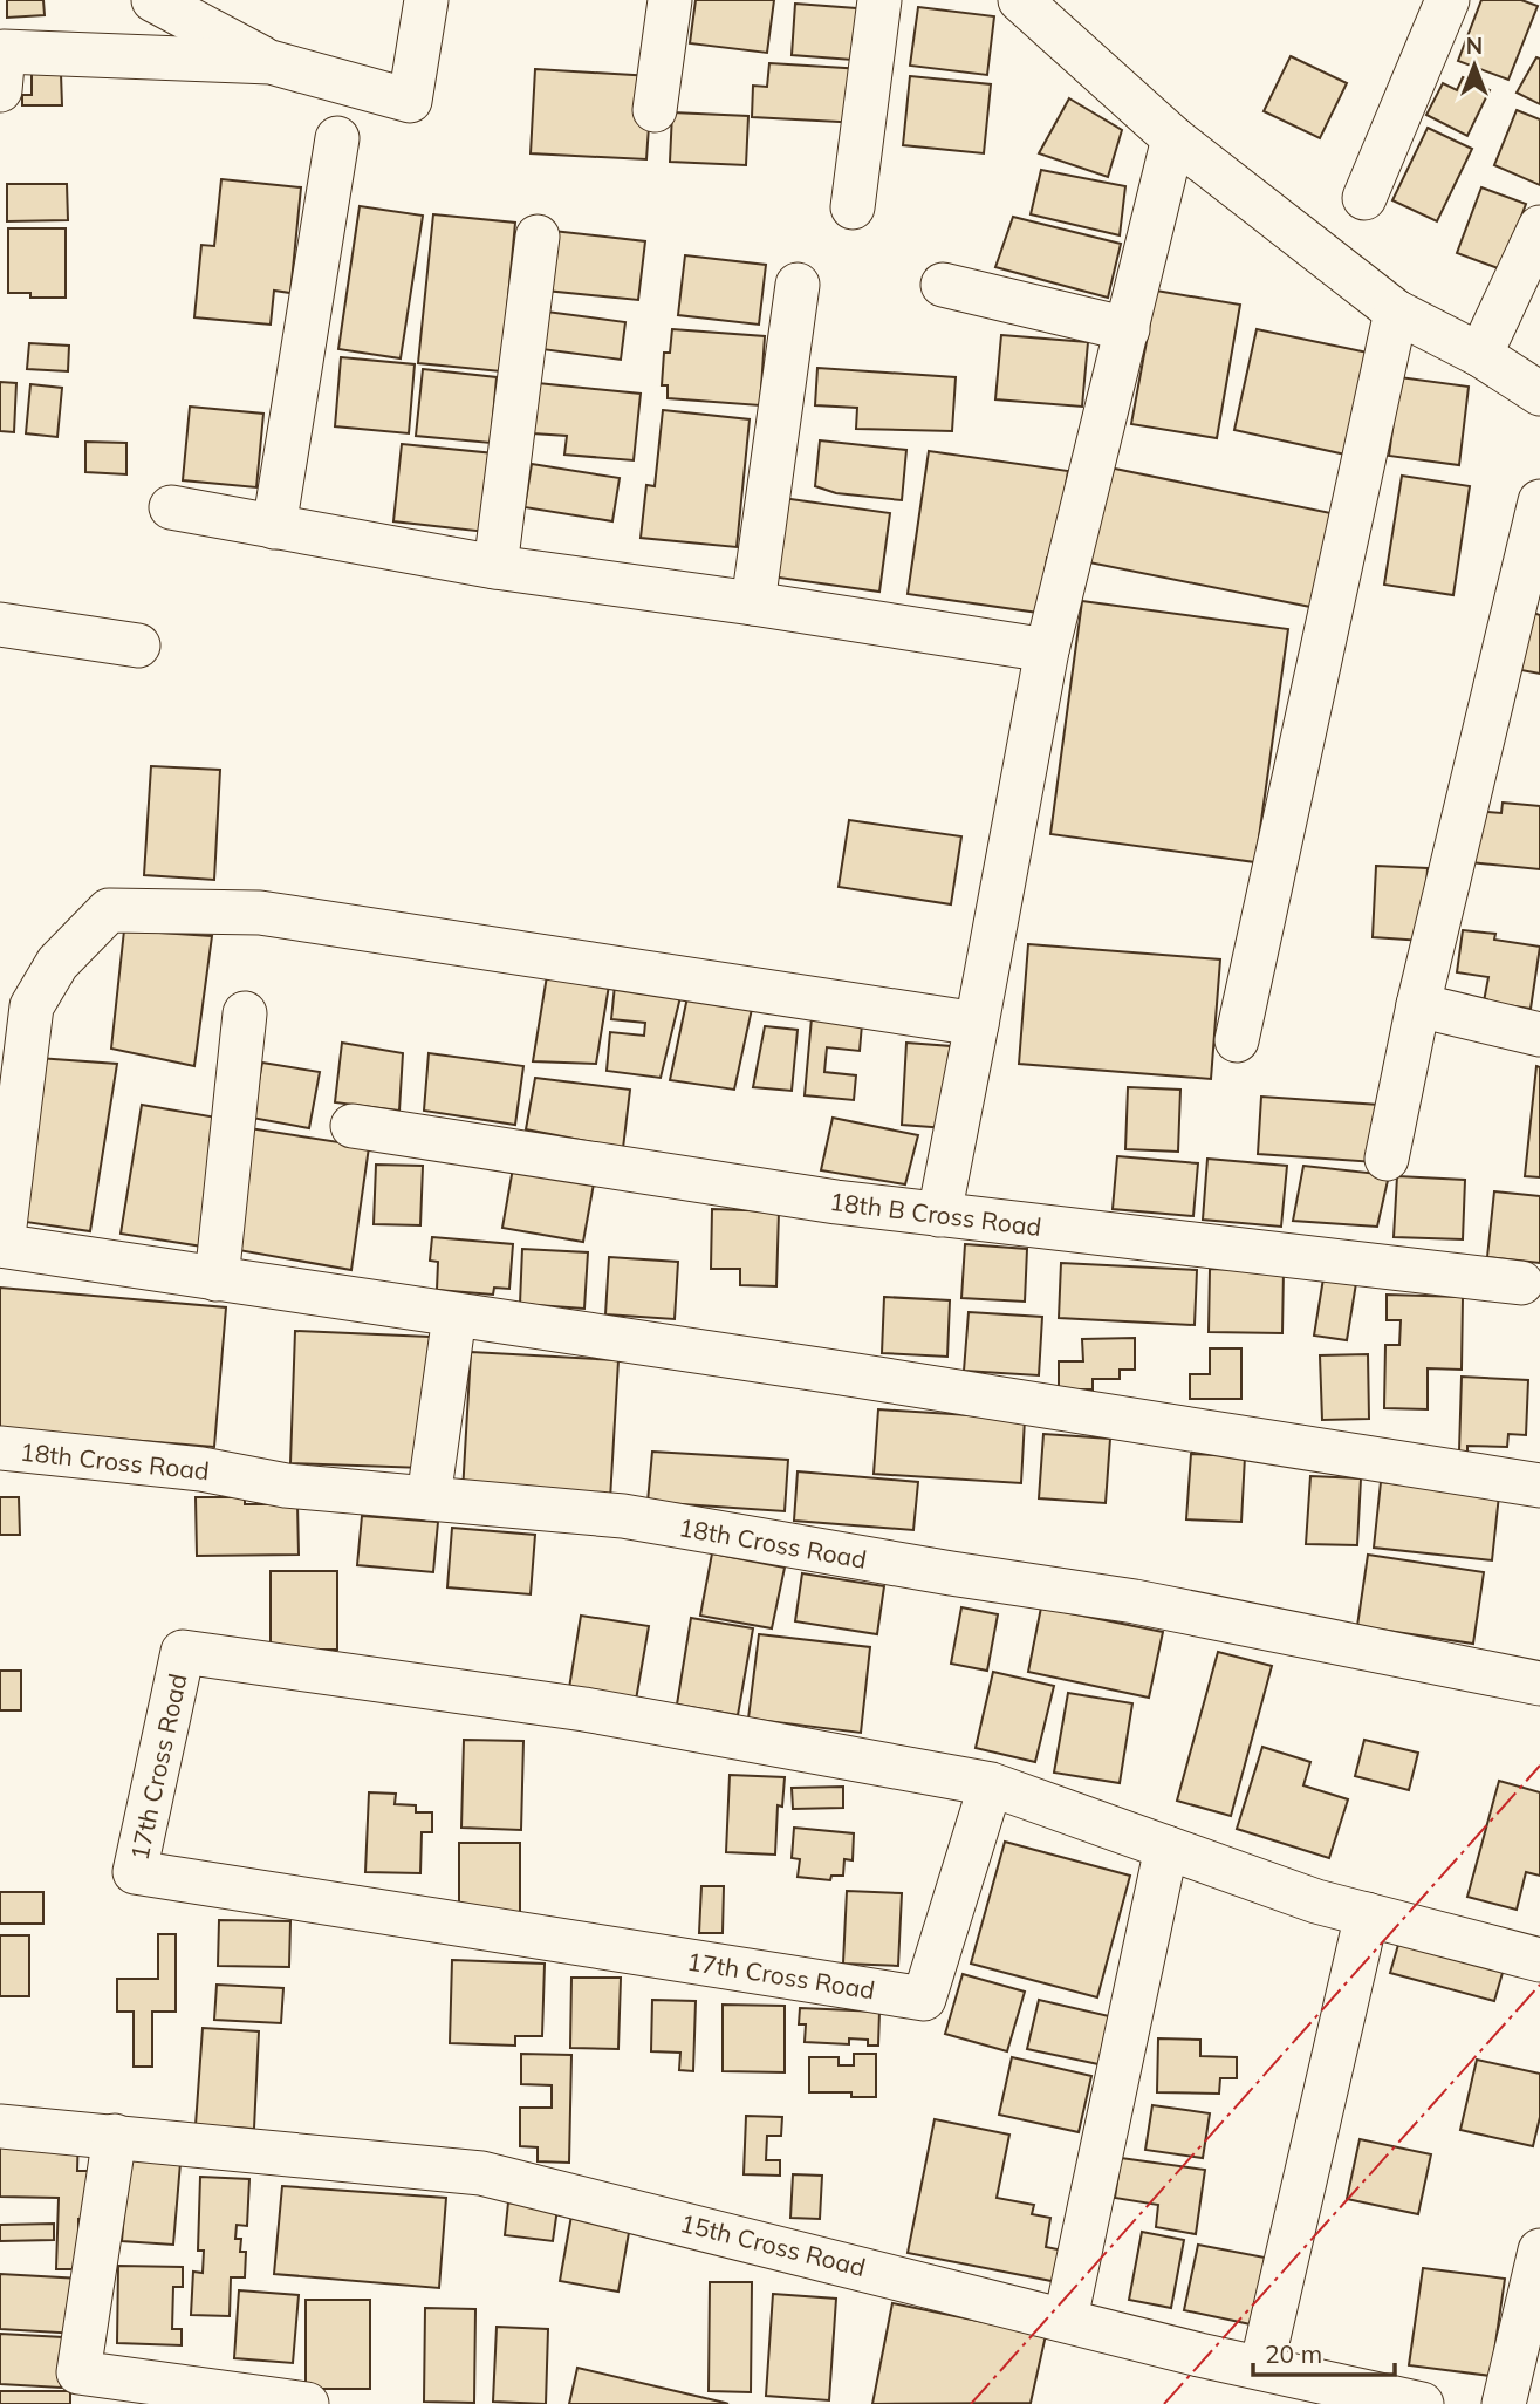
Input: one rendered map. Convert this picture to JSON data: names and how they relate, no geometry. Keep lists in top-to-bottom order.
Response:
{
  "streets": {
    "street": [
      "18th B Cross Road",
      "18th Cross Road",
      "17th Cross Road",
      "15th Cross Road"
    ]
  },
  "scale_bar": "20 m",
  "north": "top"
}
